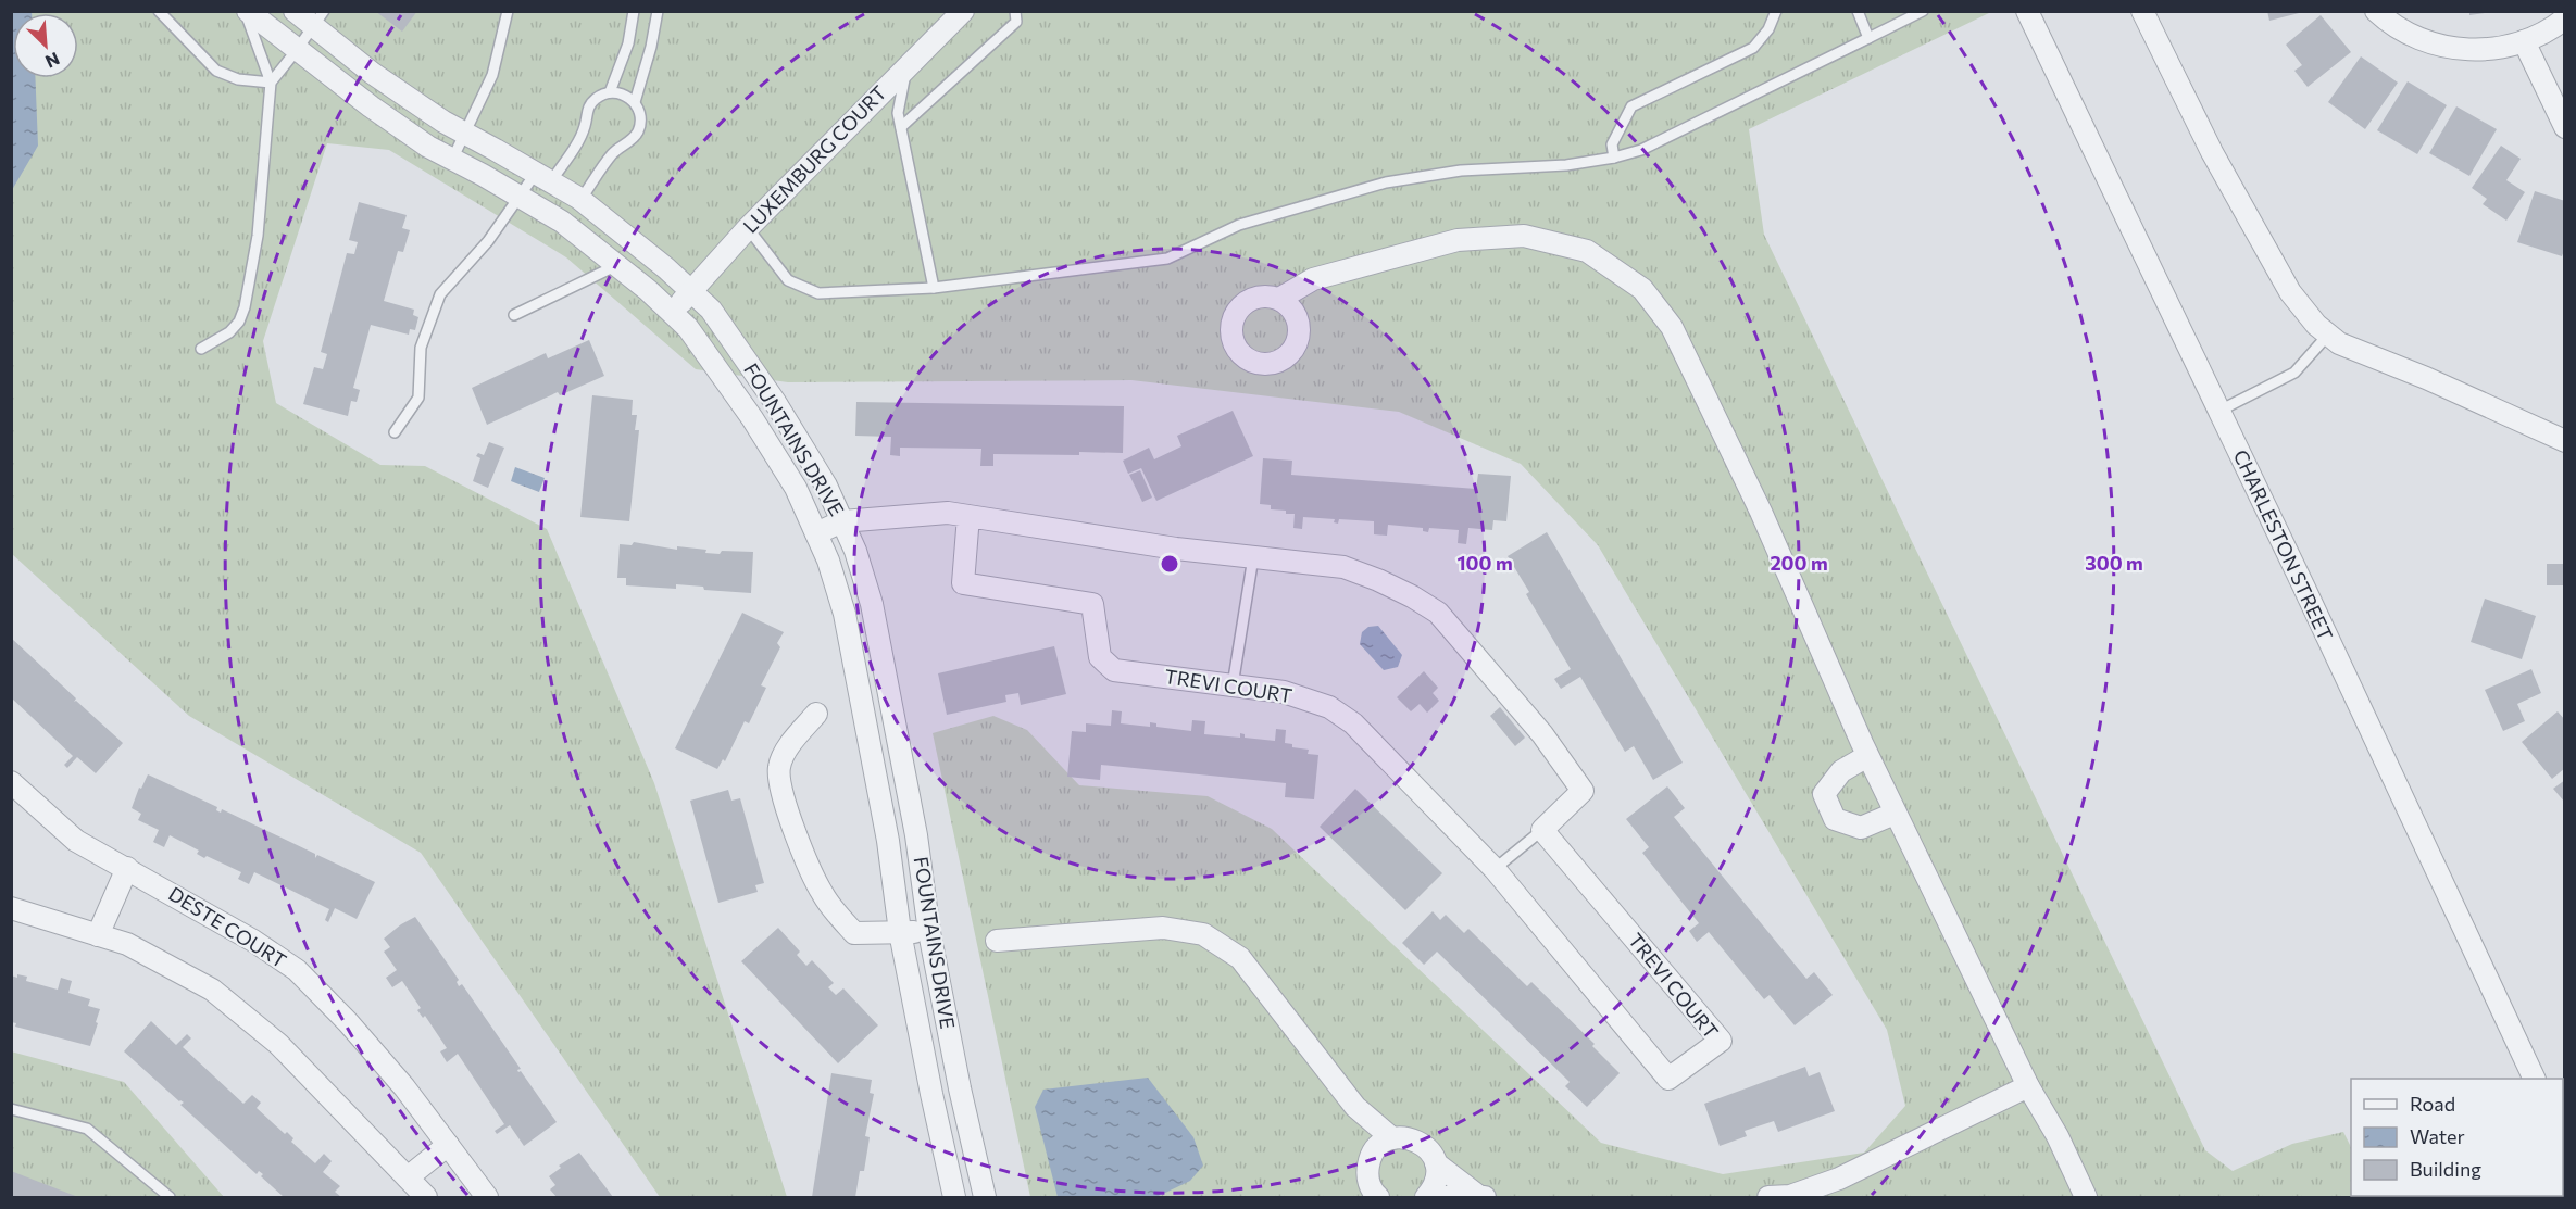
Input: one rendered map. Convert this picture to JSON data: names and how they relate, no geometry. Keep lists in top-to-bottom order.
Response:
{
  "streets": {
    "street": [
      "LUXEMBURG COURT",
      "FOUNTAINS DRIVE",
      "CHARLESTON STREET",
      "TREVI COURT",
      "DESTE COURT"
    ]
  },
  "crossings": [
    ["LUXEMBURG COURT", "FOUNTAINS DRIVE"]
  ],
  "legend": ["Road", "Water", "Building"],
  "north": "bottom right",
  "rings": ["100 m", "200 m", "300 m"]
}
